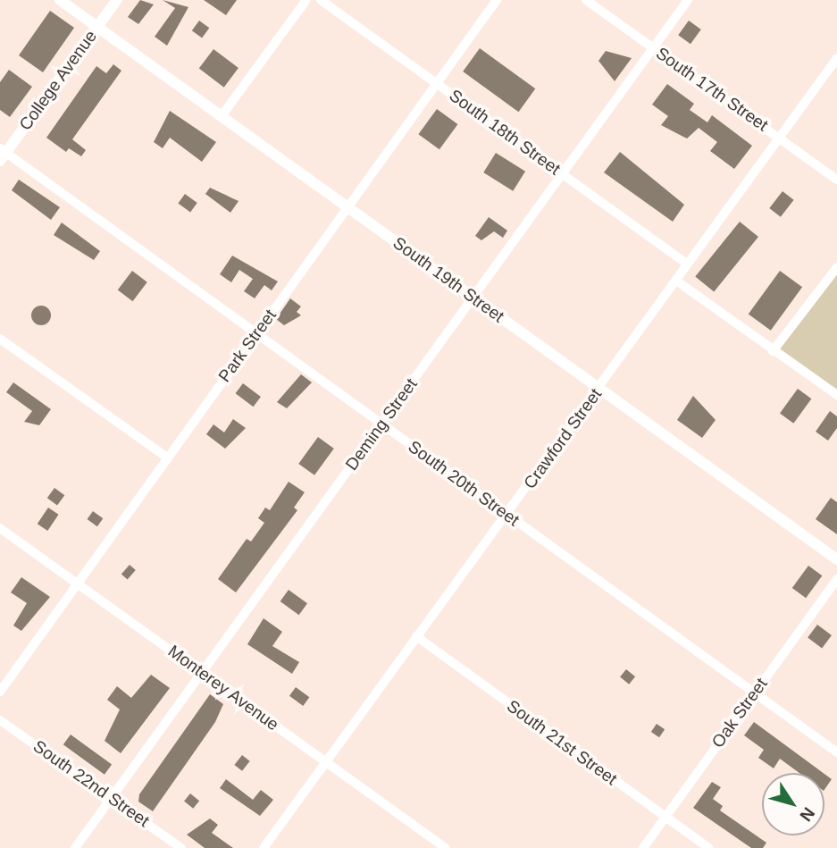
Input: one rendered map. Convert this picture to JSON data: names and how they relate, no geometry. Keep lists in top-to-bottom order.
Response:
{
  "streets": {
    "street": [
      "College Avenue",
      "South 17th Street",
      "South 18th Street",
      "South 19th Street",
      "Park Street",
      "Deming Street",
      "Crawford Street",
      "South 20th Street",
      "Monterey Avenue",
      "Oak Street",
      "South 21st Street",
      "South 22nd Street"
    ]
  },
  "crossings": [
    ["College Avenue", "South 19th Street"],
    ["College Avenue", "South 20th Street"],
    ["South 17th Street", "Deming Street"],
    ["South 17th Street", "Crawford Street"],
    ["South 18th Street", "Park Street"],
    ["South 18th Street", "Deming Street"],
    ["South 18th Street", "Crawford Street"],
    ["South 19th Street", "Park Street"],
    ["South 19th Street", "Deming Street"],
    ["South 19th Street", "Crawford Street"],
    ["Park Street", "South 20th Street"],
    ["Park Street", "Monterey Avenue"],
    ["Deming Street", "South 20th Street"],
    ["Deming Street", "Monterey Avenue"],
    ["Deming Street", "South 22nd Street"],
    ["Crawford Street", "South 20th Street"],
    ["Crawford Street", "Monterey Avenue"],
    ["Crawford Street", "South 21st Street"],
    ["South 20th Street", "Oak Street"],
    ["Oak Street", "South 21st Street"]
  ],
  "north": "bottom right"
}
